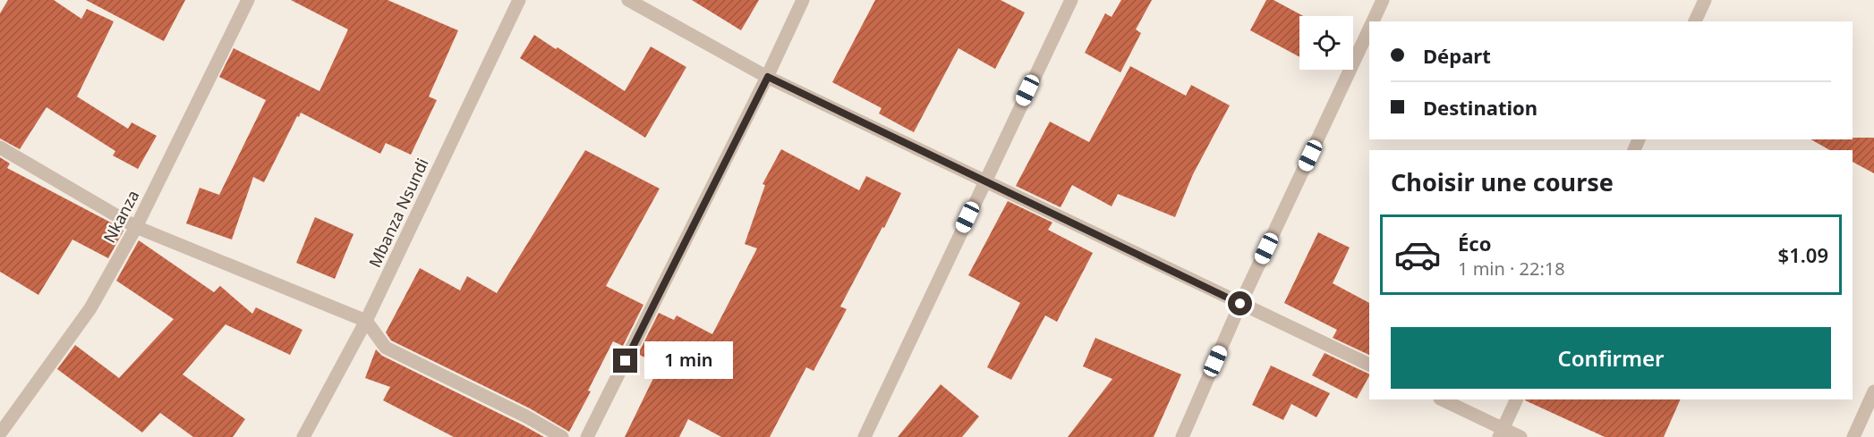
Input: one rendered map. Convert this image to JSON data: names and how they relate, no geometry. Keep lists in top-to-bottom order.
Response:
{
  "streets": {
    "street": ["Mbanza Nsundi", "Nkanza"]
  },
  "page": {
    "banner": ["Départ", "Destination"],
    "heading": "Choisir une course",
    "list": [
      {
        "name": "Éco",
        "note": "1 min · 22:18",
        "value": "$1.09"
      }
    ],
    "buttons": "Confirmer",
    "bubble": "1 min"
  }
}
